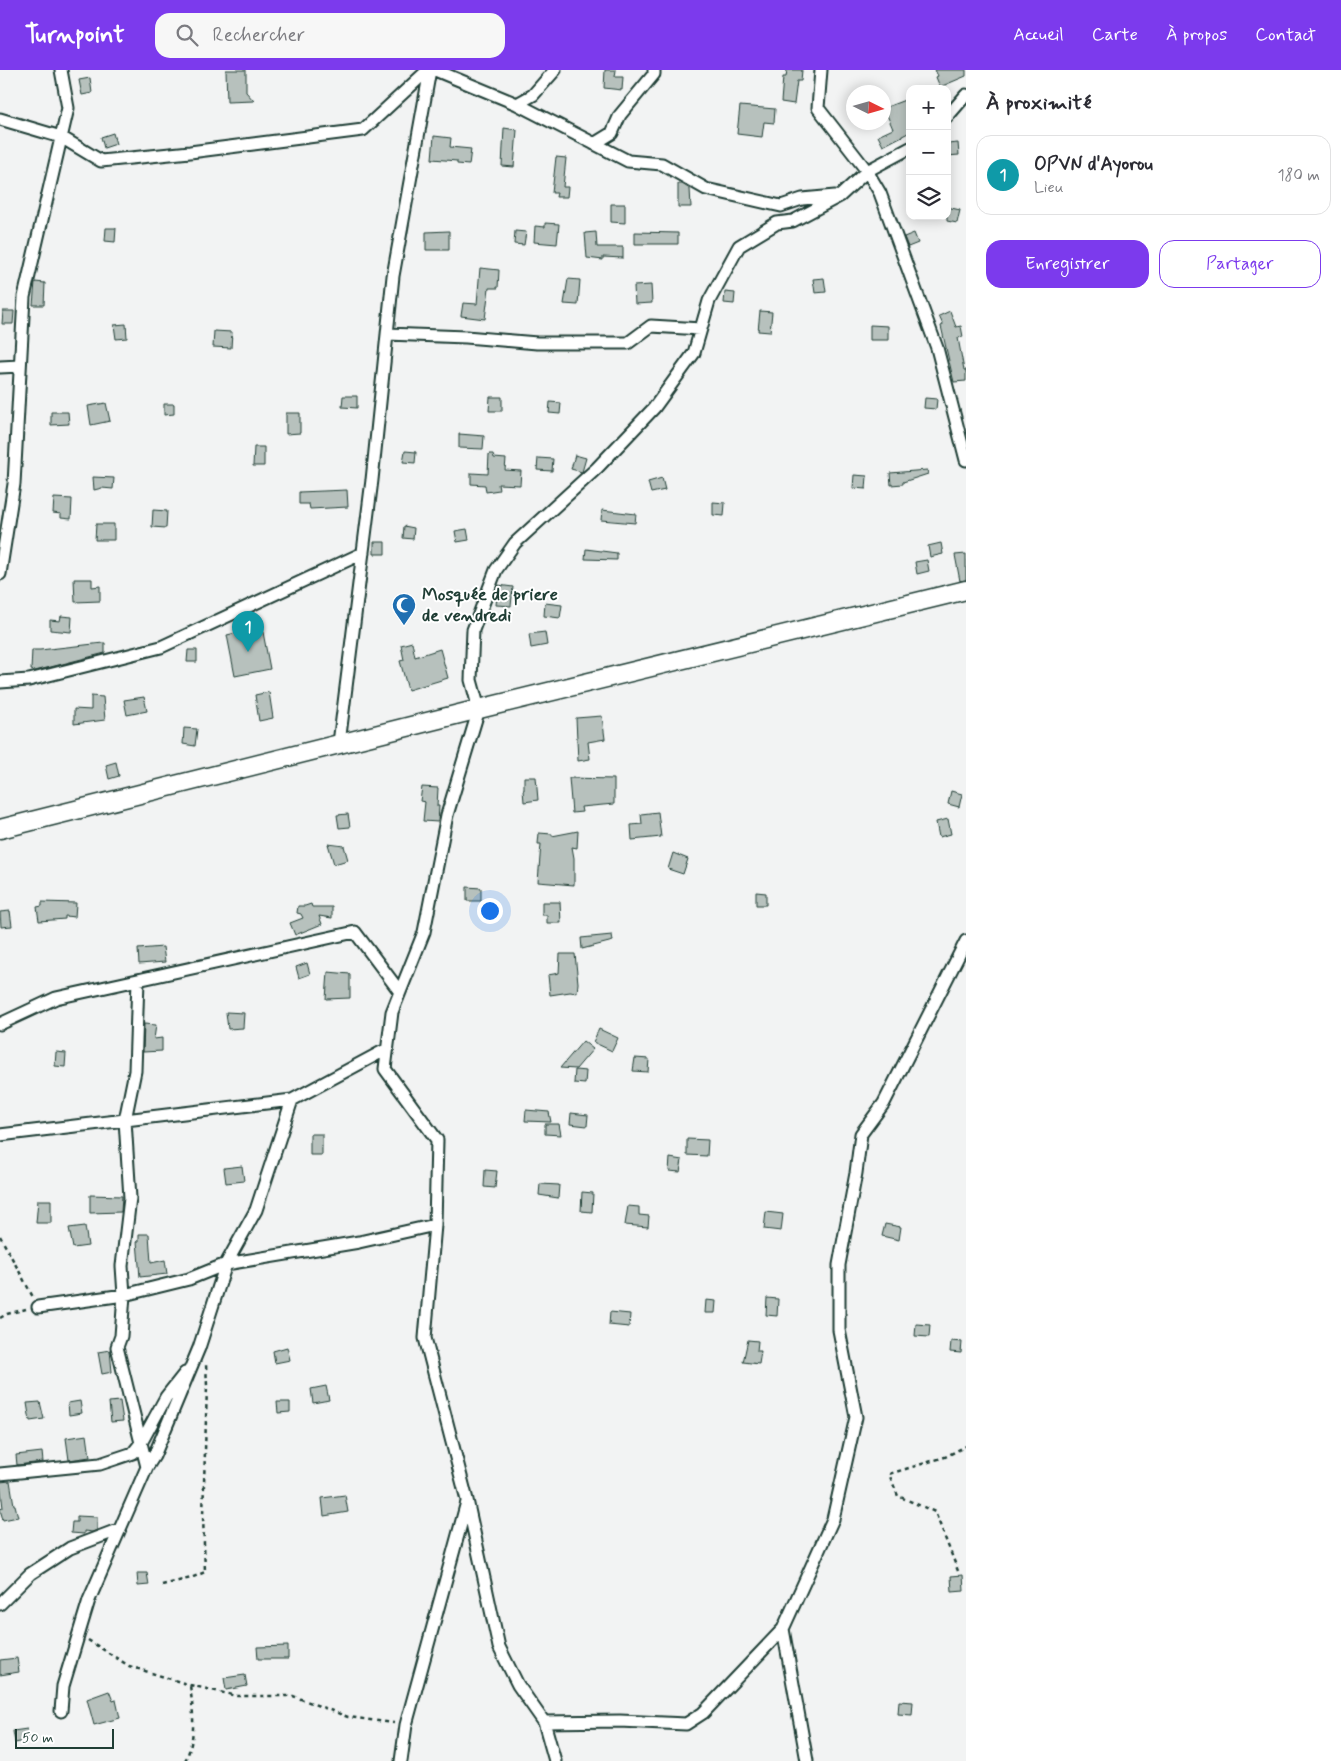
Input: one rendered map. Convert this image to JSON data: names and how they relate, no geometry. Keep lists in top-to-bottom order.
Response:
{
  "places": {
    "mosque": ["Mosquée de priere de vendredi"]
  },
  "scale_bar": "50 m",
  "north": "right",
  "page": {
    "header": "Turnpoint",
    "search": "Rechercher",
    "nav": [
      "Accueil",
      "Carte",
      "À propos",
      "Contact"
    ],
    "heading": "À proximité",
    "map_buttons": ["+", "−"],
    "list": [
      {
        "mark": "1",
        "name": "OPVN d'Ayorou",
        "note": "Lieu",
        "value": "180 m"
      }
    ],
    "buttons": ["Enregistrer", "Partager"],
    "pins": "1",
    "scale": "50 m"
  }
}
